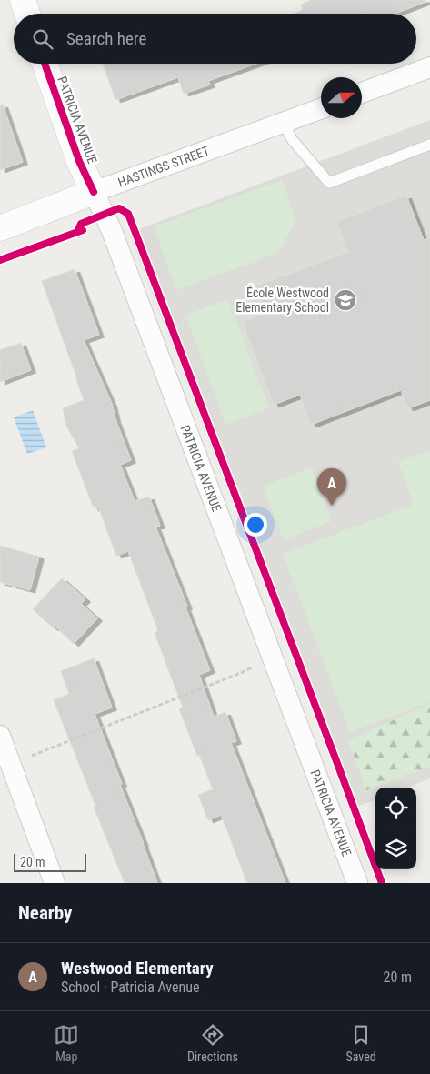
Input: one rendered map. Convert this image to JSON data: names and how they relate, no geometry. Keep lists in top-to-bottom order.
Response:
{
  "streets": {
    "street": ["PATRICIA AVENUE", "HASTINGS STREET"]
  },
  "crossings": [
    ["PATRICIA AVENUE", "HASTINGS STREET"]
  ],
  "places": {
    "school or university": ["École Westwood Elementary School"]
  },
  "scale_bar": "20 m",
  "north": "right",
  "page": {
    "search": "Search here",
    "pins": "A",
    "scale": "20 m",
    "heading": "Nearby",
    "list": [
      {
        "mark": "A",
        "name": "Westwood Elementary",
        "note": "School · Patricia Avenue",
        "value": "20 m"
      }
    ],
    "nav": ["Map", "Directions", "Saved"]
  }
}
